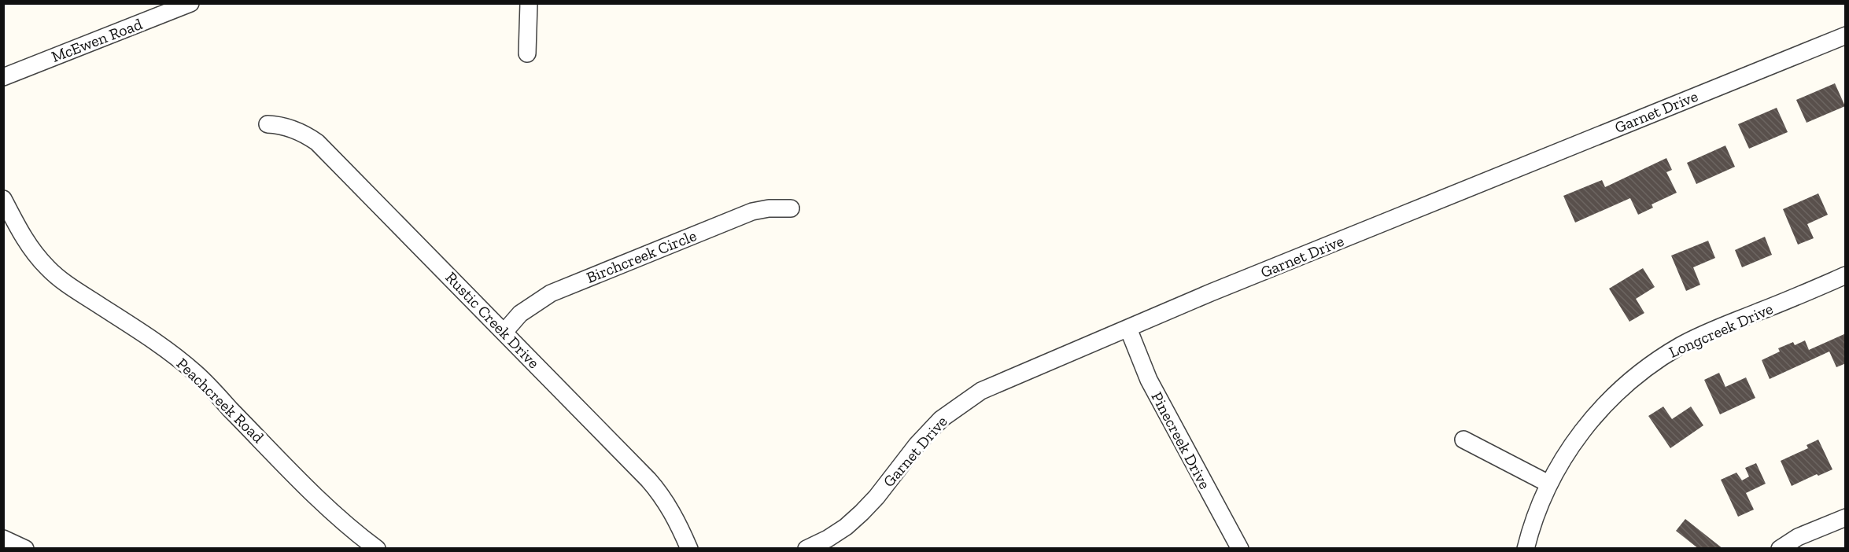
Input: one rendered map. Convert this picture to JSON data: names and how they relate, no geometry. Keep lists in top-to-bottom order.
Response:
{
  "streets": {
    "street": [
      "McEwen Road",
      "Garnet Drive",
      "Birchcreek Circle",
      "Rustic Creek Drive",
      "Longcreek Drive",
      "Peachcreek Road",
      "Pinecreek Drive"
    ]
  },
  "crossings": [
    ["Garnet Drive", "Pinecreek Drive"],
    ["Birchcreek Circle", "Rustic Creek Drive"]
  ]
}
